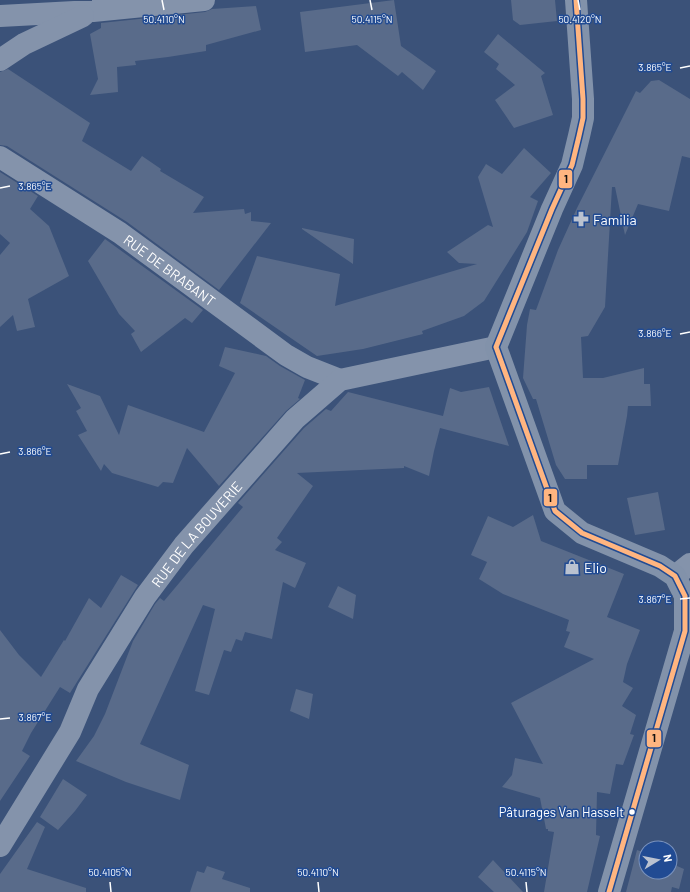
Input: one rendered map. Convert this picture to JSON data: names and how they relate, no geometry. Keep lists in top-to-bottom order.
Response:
{
  "streets": {
    "street": ["RUE DE BRABANT", "RUE DE LA BOUVERIE"]
  },
  "crossings": [
    ["RUE DE BRABANT", "RUE DE LA BOUVERIE"]
  ],
  "places": {
    "pharmacy": ["Familia"],
    "shop": ["Elio"],
    "other": ["Pâturages Van Hasselt"]
  },
  "lines": ["transit line 1"],
  "north": "right",
  "coordinates": [
    "50.4110°N",
    "50.4115°N",
    "50.4120°N",
    "3.865°E",
    "3.866°E",
    "3.867°E",
    "50.4105°N"
  ]
}
